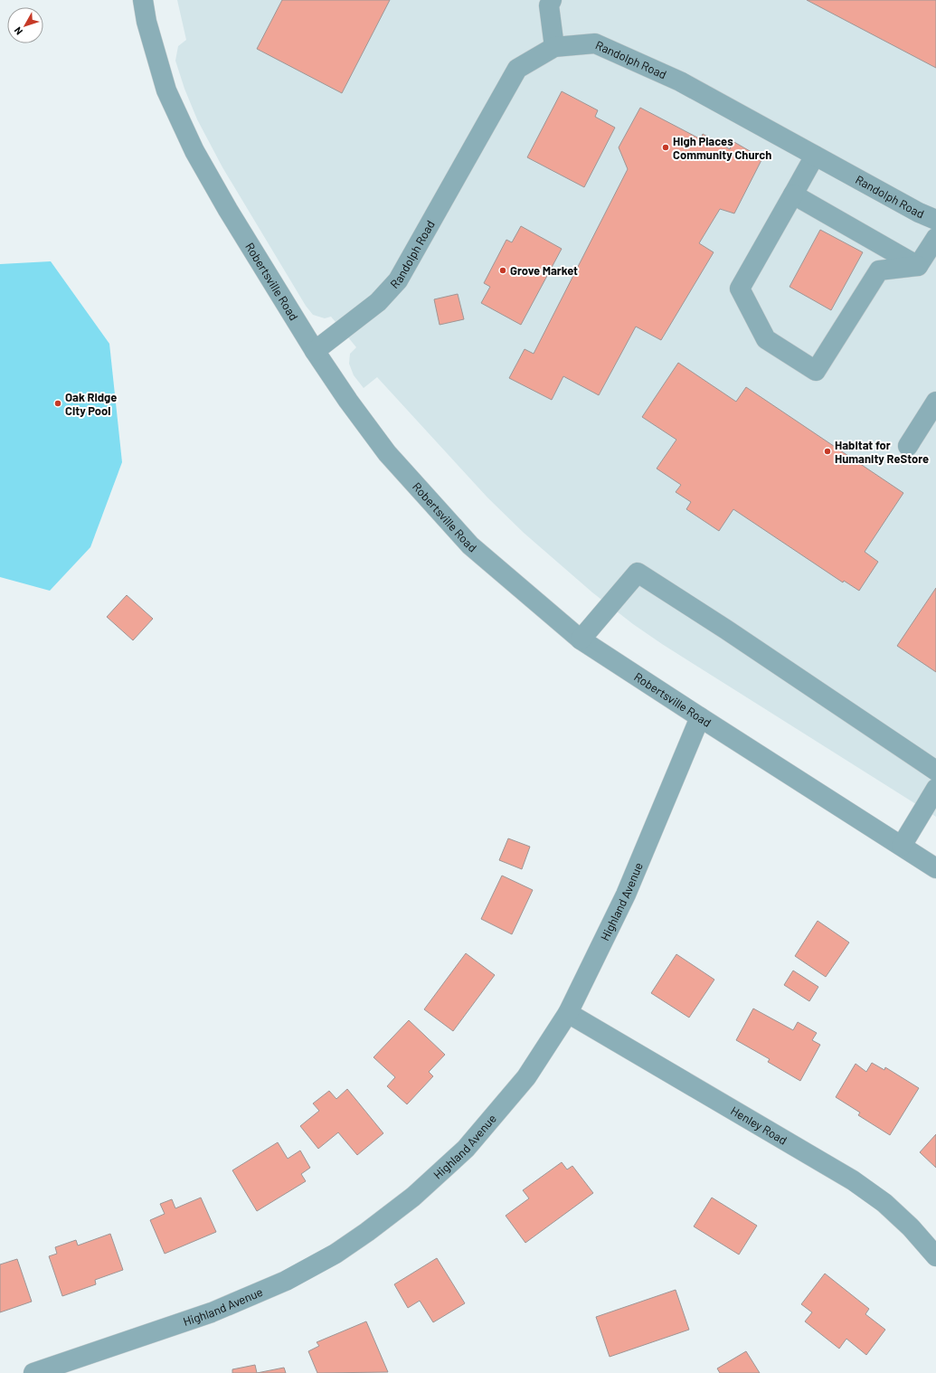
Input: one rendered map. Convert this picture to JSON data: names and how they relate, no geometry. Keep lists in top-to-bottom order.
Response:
{
  "streets": {
    "street": [
      "Randolph Road",
      "Robertsville Road",
      "Highland Avenue",
      "Henley Road"
    ]
  },
  "crossings": [
    ["Randolph Road", "Robertsville Road"],
    ["Robertsville Road", "Highland Avenue"],
    ["Highland Avenue", "Henley Road"]
  ],
  "places": [
    "High Places Community Church",
    "Grove Market",
    "Oak Ridge City Pool",
    "Habitat for Humanity ReStore"
  ],
  "north": "bottom left"
}
